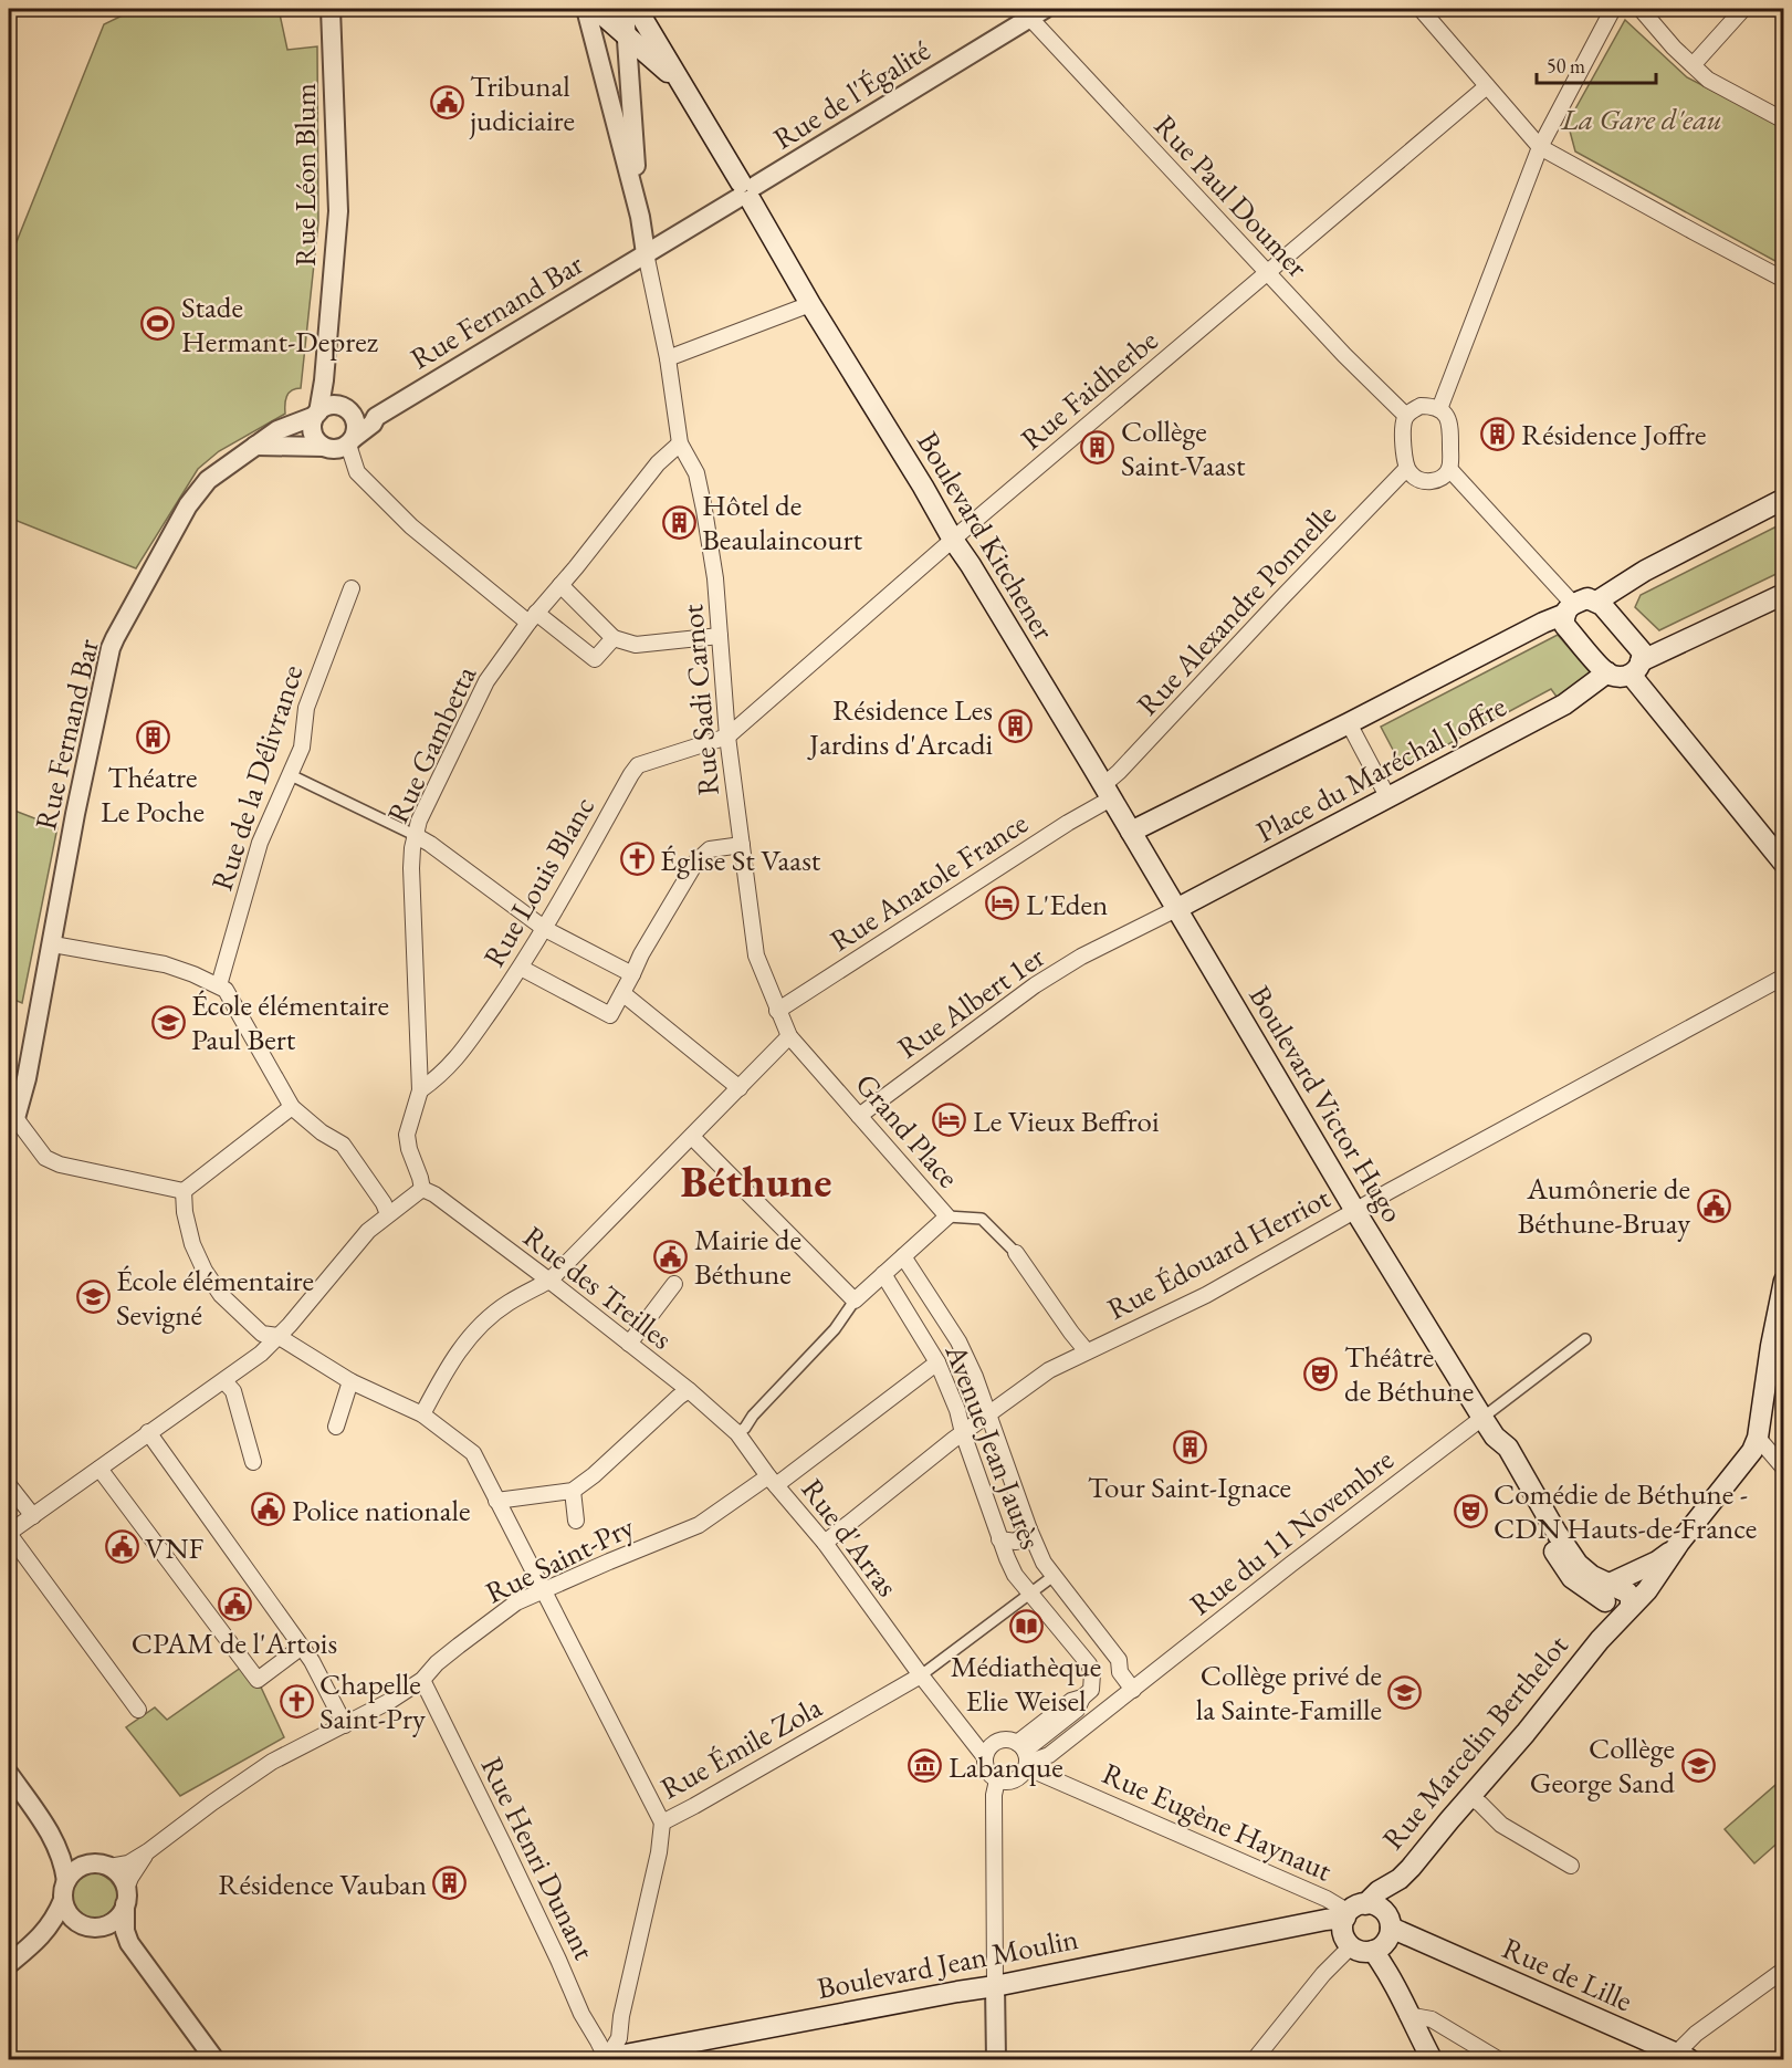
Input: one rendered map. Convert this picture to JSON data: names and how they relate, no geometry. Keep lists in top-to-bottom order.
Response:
{
  "streets": {
    "main road": [
      "Boulevard Kitchener",
      "Place du Maréchal Joffre",
      "Boulevard Victor Hugo",
      "Rue Marcelin Berthelot",
      "Boulevard Jean Moulin",
      "Rue de Lille"
    ],
    "street": [
      "Rue de l'Égalité",
      "Rue Léon Blum",
      "Rue Paul Doumer",
      "Rue Fernand Bar",
      "Rue Faidherbe",
      "Rue Alexandre Ponnelle",
      "Rue Sadi Carnot",
      "Rue Gambetta",
      "Rue de la Délivrance",
      "Rue Louis Blanc",
      "Rue Anatole France",
      "Rue Albert 1er",
      "Grand Place",
      "Rue Édouard Herriot",
      "Rue des Treilles",
      "Avenue Jean Jaurès",
      "Rue du 11 Novembre",
      "Rue d'Arras",
      "Rue Saint-Pry",
      "Rue Émile Zola",
      "Rue Eugène Haynaut",
      "Rue Henri Dunant"
    ]
  },
  "crossings": [
    ["Rue de l'Égalité", "Rue Paul Doumer"],
    ["Rue de l'Égalité", "Rue Fernand Bar"],
    ["Rue de l'Égalité", "Boulevard Kitchener"],
    ["Rue de l'Égalité", "Rue Sadi Carnot"],
    ["Rue Léon Blum", "Rue Fernand Bar"],
    ["Rue Paul Doumer", "Rue Faidherbe"],
    ["Rue Paul Doumer", "Rue Alexandre Ponnelle"],
    ["Rue Fernand Bar", "Rue Sadi Carnot"],
    ["Rue Faidherbe", "Boulevard Kitchener"],
    ["Rue Faidherbe", "Rue Sadi Carnot"],
    ["Rue Faidherbe", "Rue Louis Blanc"],
    ["Boulevard Kitchener", "Rue Alexandre Ponnelle"],
    ["Boulevard Kitchener", "Rue Anatole France"],
    ["Boulevard Kitchener", "Boulevard Victor Hugo"],
    ["Rue Alexandre Ponnelle", "Rue Anatole France"],
    ["Rue Alexandre Ponnelle", "Boulevard Victor Hugo"],
    ["Rue Sadi Carnot", "Rue Gambetta"],
    ["Rue Sadi Carnot", "Rue Louis Blanc"],
    ["Rue Sadi Carnot", "Rue Anatole France"],
    ["Rue Sadi Carnot", "Grand Place"],
    ["Rue Gambetta", "Rue Louis Blanc"],
    ["Place du Maréchal Joffre", "Rue Albert 1er"],
    ["Place du Maréchal Joffre", "Boulevard Victor Hugo"],
    ["Rue Anatole France", "Boulevard Victor Hugo"],
    ["Rue Albert 1er", "Boulevard Victor Hugo"],
    ["Rue Albert 1er", "Grand Place"],
    ["Boulevard Victor Hugo", "Rue Édouard Herriot"],
    ["Boulevard Victor Hugo", "Rue du 11 Novembre"],
    ["Boulevard Victor Hugo", "Rue Marcelin Berthelot"],
    ["Grand Place", "Avenue Jean Jaurès"],
    ["Rue Édouard Herriot", "Avenue Jean Jaurès"],
    ["Rue Édouard Herriot", "Rue d'Arras"],
    ["Rue des Treilles", "Rue d'Arras"],
    ["Avenue Jean Jaurès", "Rue du 11 Novembre"],
    ["Avenue Jean Jaurès", "Rue d'Arras"],
    ["Avenue Jean Jaurès", "Rue Saint-Pry"],
    ["Avenue Jean Jaurès", "Rue Eugène Haynaut"],
    ["Rue du 11 Novembre", "Rue d'Arras"],
    ["Rue du 11 Novembre", "Rue Eugène Haynaut"],
    ["Rue d'Arras", "Rue Saint-Pry"],
    ["Rue d'Arras", "Rue Émile Zola"],
    ["Rue d'Arras", "Rue Eugène Haynaut"],
    ["Rue Saint-Pry", "Rue Henri Dunant"],
    ["Rue Marcelin Berthelot", "Rue Eugène Haynaut"],
    ["Rue Marcelin Berthelot", "Boulevard Jean Moulin"],
    ["Rue Marcelin Berthelot", "Rue de Lille"],
    ["Rue Émile Zola", "Rue Henri Dunant"],
    ["Rue Émile Zola", "Boulevard Jean Moulin"],
    ["Rue Eugène Haynaut", "Boulevard Jean Moulin"],
    ["Rue Eugène Haynaut", "Rue de Lille"],
    ["Rue Henri Dunant", "Boulevard Jean Moulin"],
    ["Boulevard Jean Moulin", "Rue de Lille"]
  ],
  "districts": ["Béthune"],
  "parks": ["La Gare d'eau"],
  "places": {
    "public building": [
      "Tribunal judiciaire",
      "Aumônerie de Béthune-Bruay",
      "Mairie de Béthune",
      "Police nationale",
      "VNF",
      "CPAM de l'Artois"
    ],
    "sports": ["Stade Hermant-Deprez"],
    "building": [
      "Résidence Joffre",
      "Collège Saint-Vaast",
      "Hôtel de Beaulaincourt",
      "Résidence Les Jardins d'Arcadi",
      "Théatre Le Poche",
      "Tour Saint-Ignace",
      "Résidence Vauban"
    ],
    "church": ["Église St Vaast", "Chapelle Saint-Pry"],
    "hotel": ["L'Eden", "Le Vieux Beffroi"],
    "school or university": [
      "École élémentaire Paul Bert",
      "École élémentaire Sevigné",
      "Collège privé de la Sainte-Famille",
      "Collège George Sand"
    ],
    "theatre": ["Théâtre de Béthune", "Comédie de Béthune - CDN Hauts-de-France"],
    "library": ["Médiathèque Elie Weisel"],
    "museum": ["Labanque"]
  },
  "scale_bar": "50 m"
}
